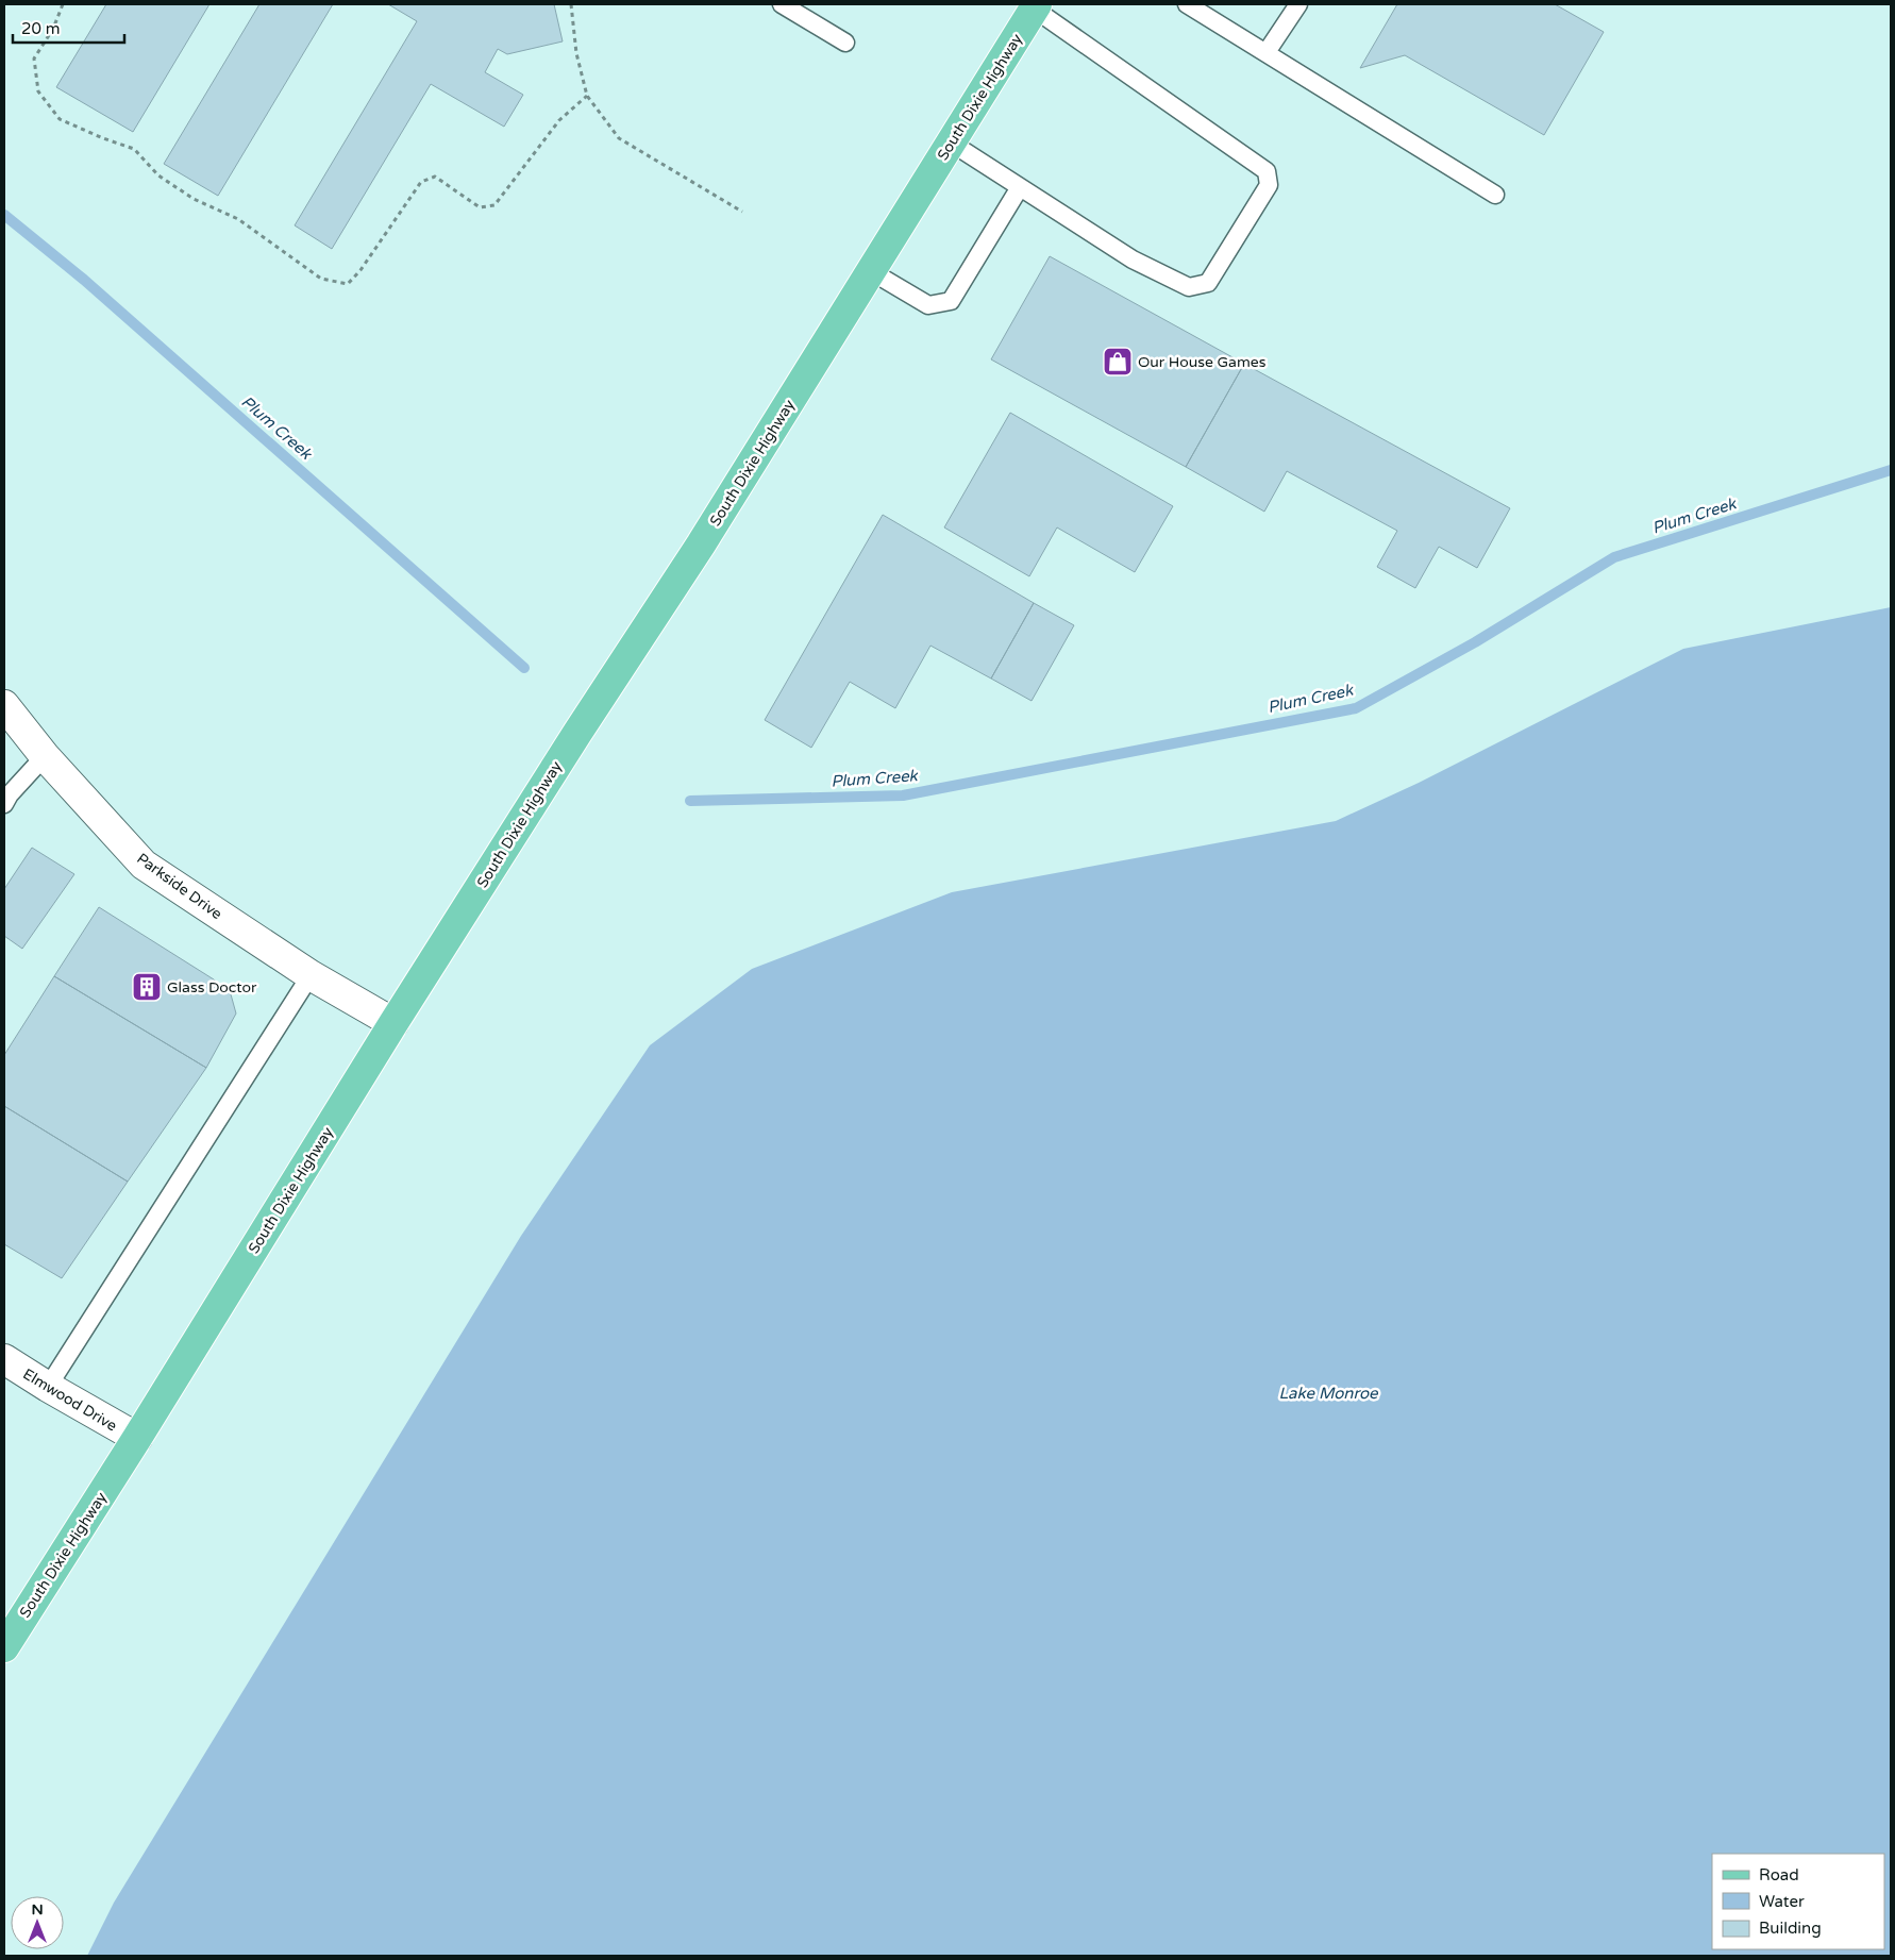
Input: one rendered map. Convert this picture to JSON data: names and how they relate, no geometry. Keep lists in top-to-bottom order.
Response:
{
  "streets": {
    "main road": ["South Dixie Highway"],
    "street": ["Parkside Drive", "Elmwood Drive"]
  },
  "crossings": [
    ["South Dixie Highway", "Parkside Drive"],
    ["South Dixie Highway", "Elmwood Drive"]
  ],
  "water": ["Plum Creek", "Lake Monroe"],
  "places": {
    "shop": ["Our House Games"],
    "building": ["Glass Doctor"]
  },
  "legend": ["Road", "Water", "Building"],
  "scale_bar": "20 m",
  "north": "top"
}
